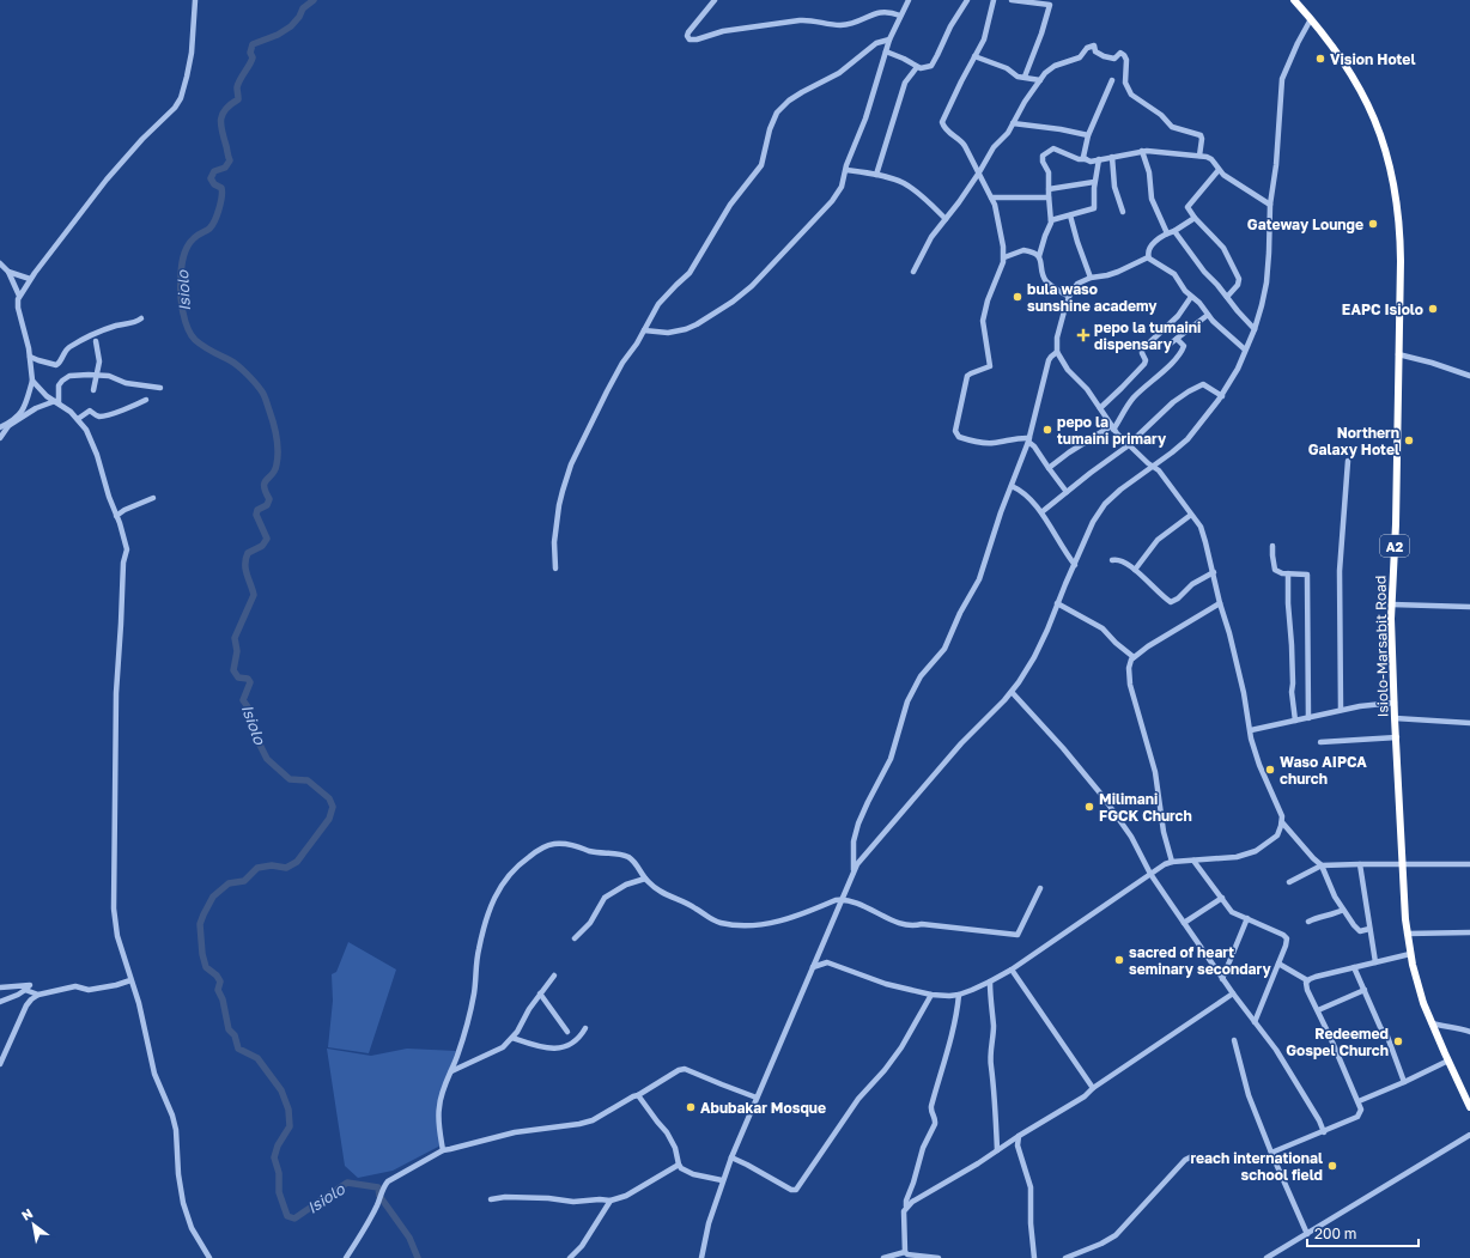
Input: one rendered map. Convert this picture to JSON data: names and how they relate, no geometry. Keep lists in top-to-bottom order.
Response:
{
  "streets": {
    "highway": ["A2", "Isiolo-Marsabit Road"]
  },
  "water": ["Isiolo"],
  "places": {
    "other": [
      "Vision Hotel",
      "Gateway Lounge",
      "bula waso sunshine academy",
      "EAPC Isiolo",
      "pepo la tumaini primary",
      "Northern Galaxy Hotel",
      "Waso AIPCA church",
      "Milimani FGCK Church",
      "sacred of heart seminary secondary",
      "Redeemed Gospel Church",
      "Abubakar Mosque",
      "reach international school field"
    ],
    "health": ["pepo la tumaini dispensary"]
  },
  "scale_bar": "200 m",
  "north": "top left"
}
